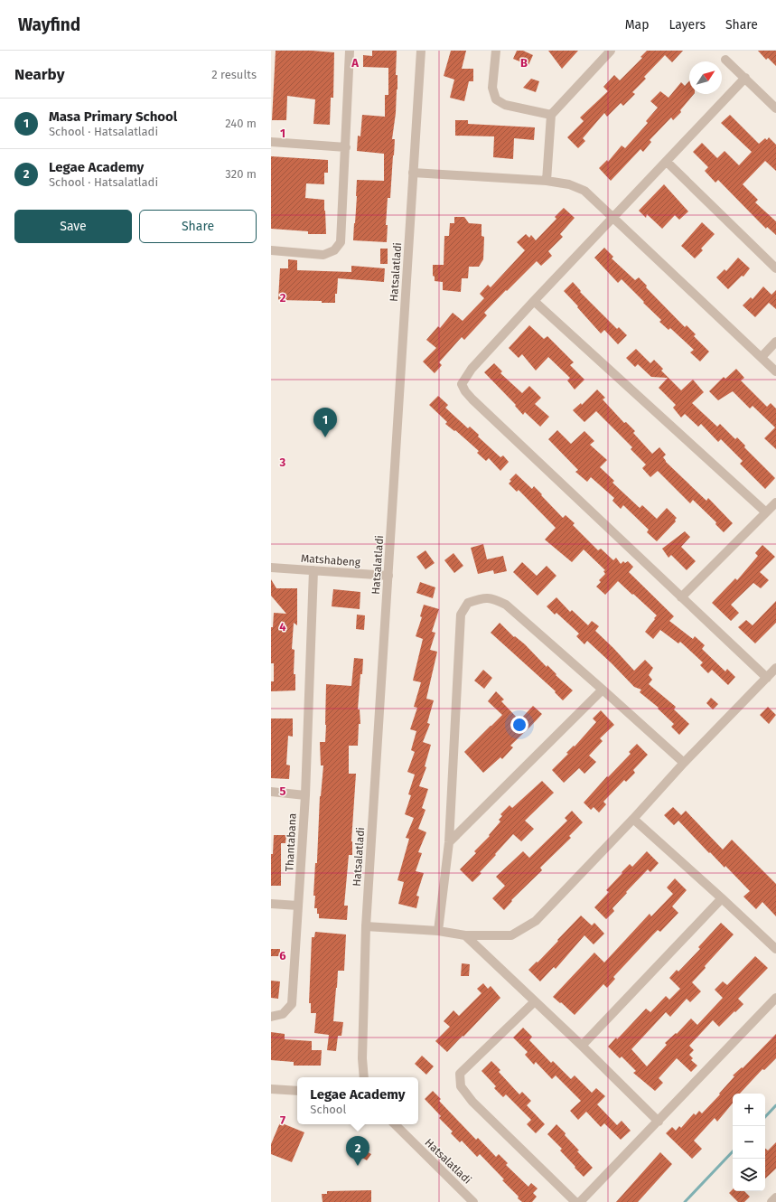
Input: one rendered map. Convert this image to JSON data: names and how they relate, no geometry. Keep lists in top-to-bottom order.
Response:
{
  "streets": {
    "street": ["Hatsalatladi", "Matshabeng", "Thantabana"]
  },
  "crossings": [
    ["Hatsalatladi", "Matshabeng"],
    ["Matshabeng", "Thantabana"]
  ],
  "north": "top right",
  "page": {
    "header": "Wayfind",
    "nav": ["Map", "Layers", "Share"],
    "heading": ["Nearby", "2 results"],
    "list": [
      {
        "mark": "1",
        "name": "Masa Primary School",
        "note": "School · Hatsalatladi",
        "value": "240 m"
      },
      {
        "mark": "2",
        "name": "Legae Academy",
        "note": "School · Hatsalatladi",
        "value": "320 m"
      }
    ],
    "buttons": ["Save", "Share"],
    "pins": ["1", "2"],
    "popup": ["Legae Academy", "School"],
    "map_buttons": ["+", "−"]
  },
  "grid": {
    "columns": ["A", "B"],
    "rows": [
      "1",
      "2",
      "3",
      "4",
      "5",
      "6",
      "7"
    ]
  }
}
